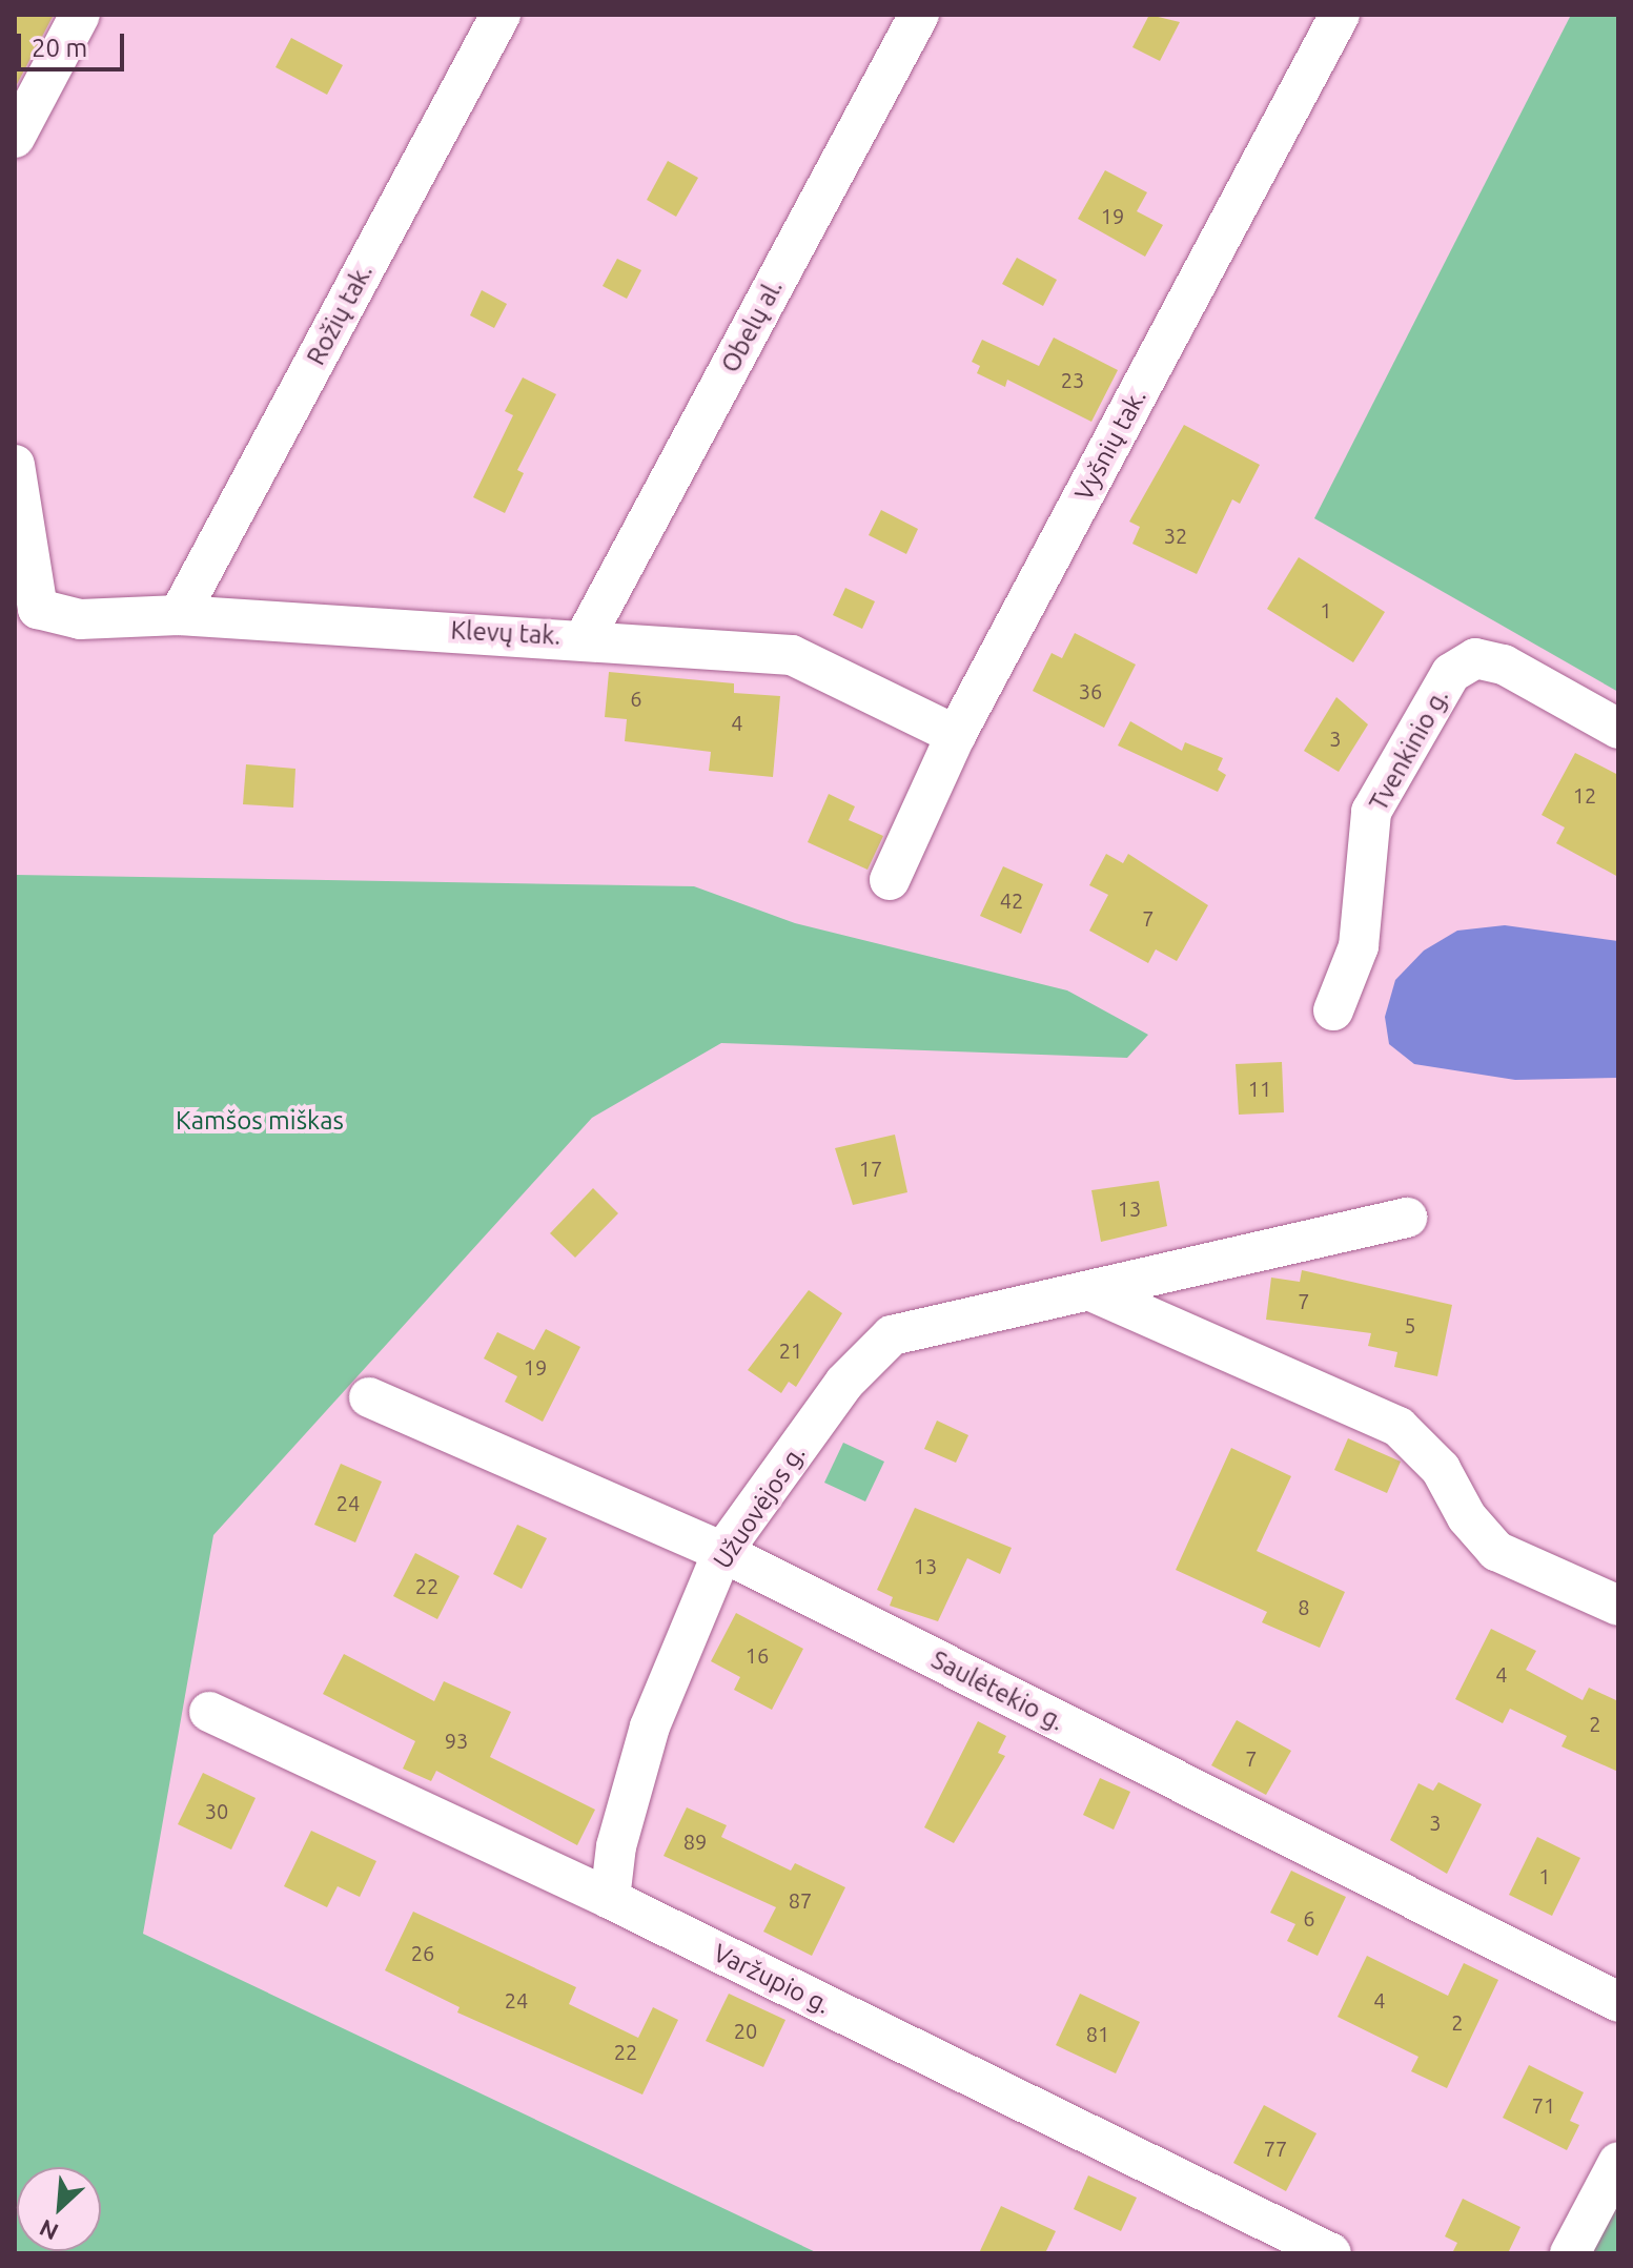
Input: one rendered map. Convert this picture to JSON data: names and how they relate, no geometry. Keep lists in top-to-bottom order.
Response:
{
  "streets": {
    "street": [
      "Rožių tak.",
      "Obelų al.",
      "Vyšnių tak.",
      "Klevų tak.",
      "Tvenkinio g.",
      "Užuovėjos g.",
      "Saulėtekio g.",
      "Varžupio g."
    ]
  },
  "crossings": [
    ["Rožių tak.", "Klevų tak."],
    ["Obelų al.", "Klevų tak."],
    ["Vyšnių tak.", "Klevų tak."],
    ["Užuovėjos g.", "Saulėtekio g."],
    ["Užuovėjos g.", "Varžupio g."]
  ],
  "parks": ["Kamšos miškas"],
  "house_numbers": [
    "19",
    "23",
    "32",
    "1",
    "36",
    "6",
    "4",
    "3",
    "12",
    "42",
    "7",
    "11",
    "17",
    "13",
    "7",
    "5",
    "21",
    "19",
    "24",
    "13",
    "22",
    "8",
    "16",
    "4",
    "2",
    "93",
    "7",
    "30",
    "3",
    "89",
    "1",
    "87",
    "6",
    "26",
    "24",
    "4",
    "2",
    "20",
    "81",
    "22",
    "71",
    "77"
  ],
  "scale_bar": "20 m",
  "north": "bottom left"
}
